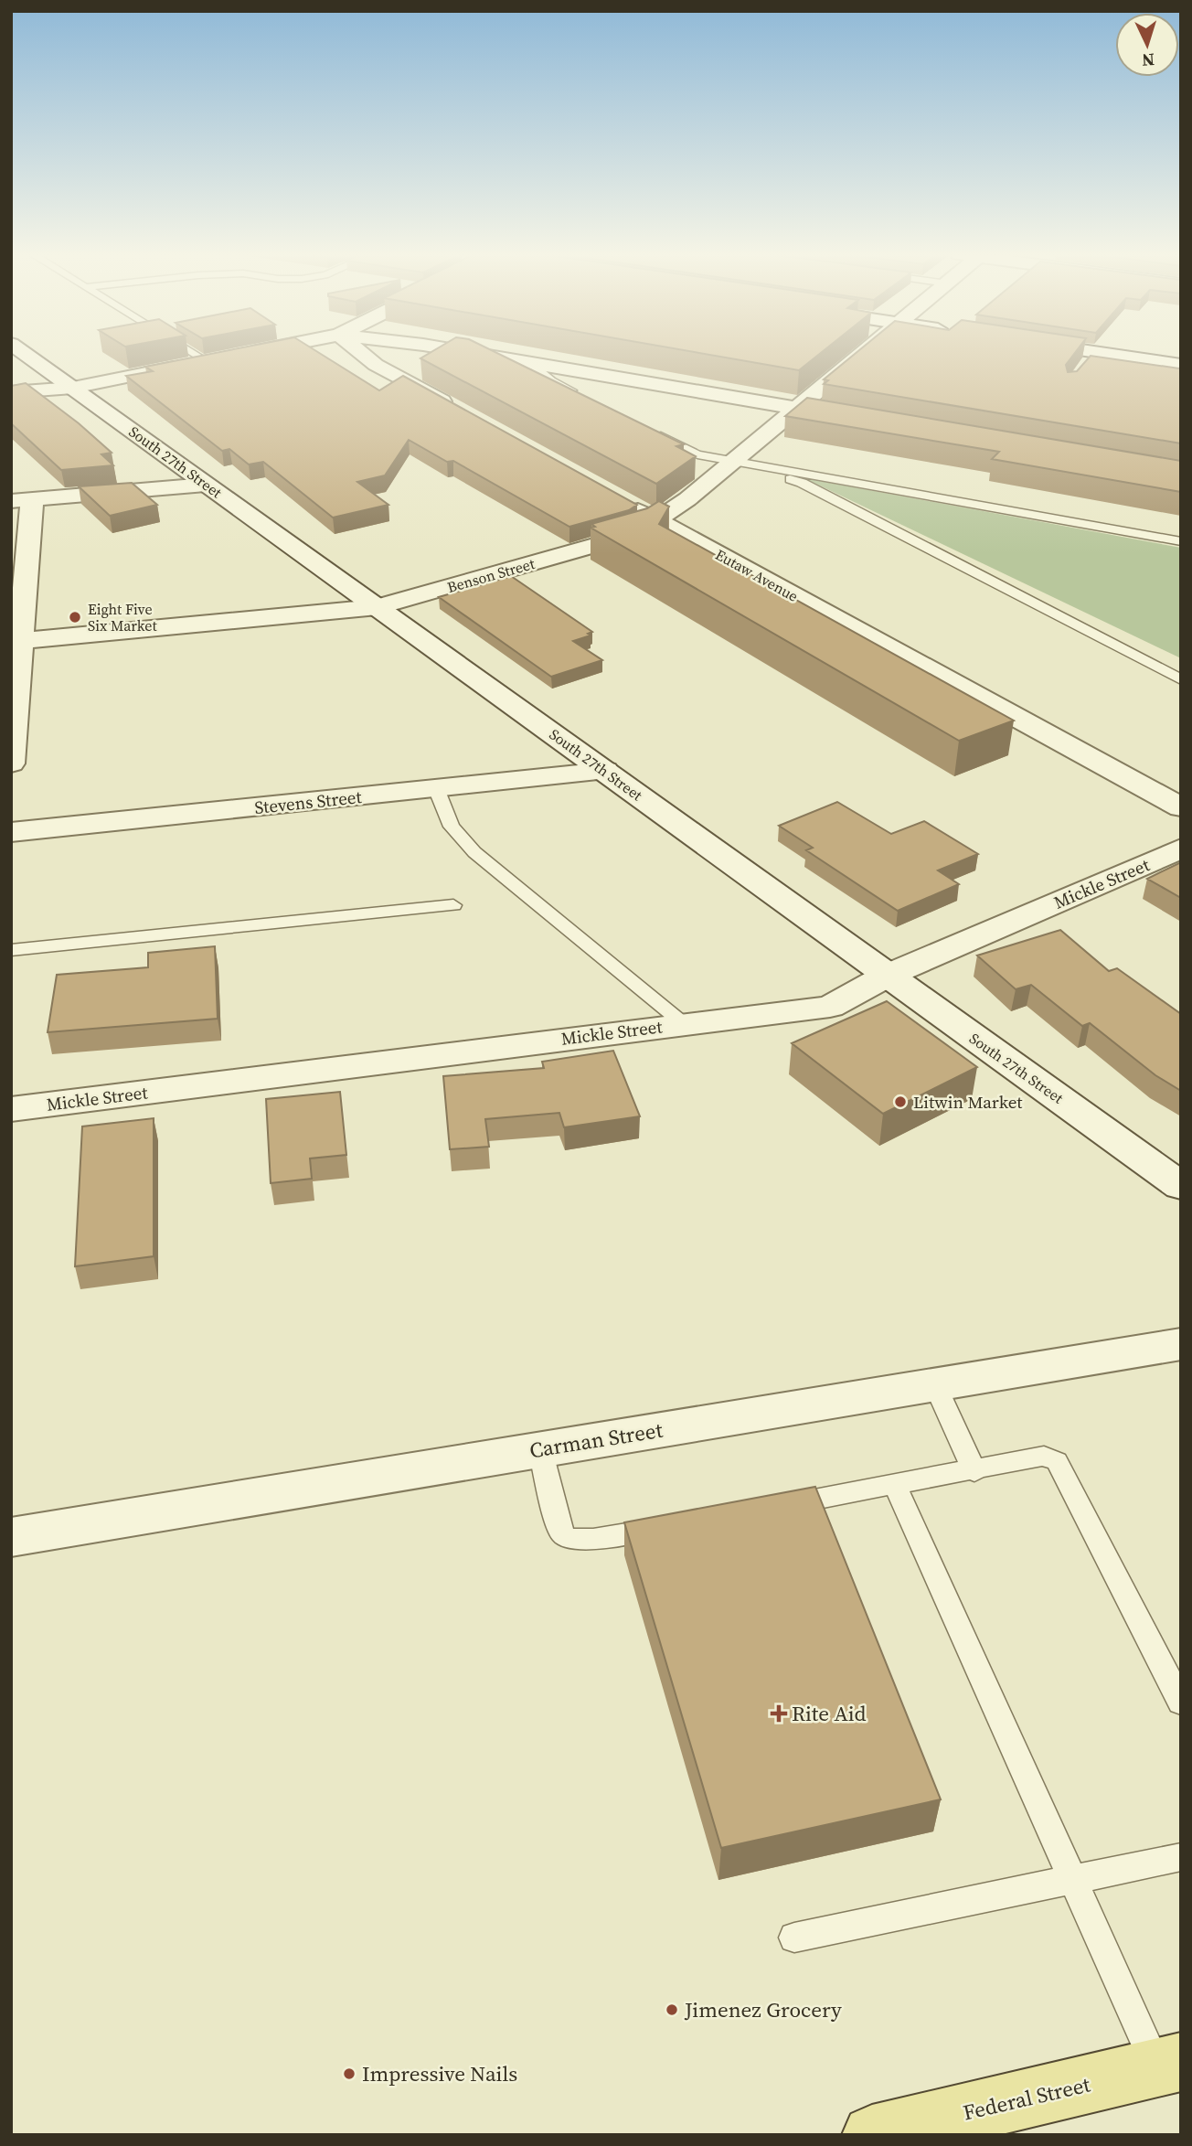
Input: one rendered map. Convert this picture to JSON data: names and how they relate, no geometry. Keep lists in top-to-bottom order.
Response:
{
  "streets": {
    "main road": ["Federal Street"],
    "street": [
      "South 27th Street",
      "Benson Street",
      "Eutaw Avenue",
      "Stevens Street",
      "Mickle Street",
      "Carman Street"
    ]
  },
  "crossings": [
    ["South 27th Street", "Benson Street"],
    ["South 27th Street", "Stevens Street"],
    ["South 27th Street", "Mickle Street"],
    ["Benson Street", "Eutaw Avenue"]
  ],
  "places": {
    "other": [
      "Eight Five Six Market",
      "Litwin Market",
      "Jimenez Grocery",
      "Impressive Nails"
    ],
    "health": ["Rite Aid"]
  },
  "north": "bottom"
}
